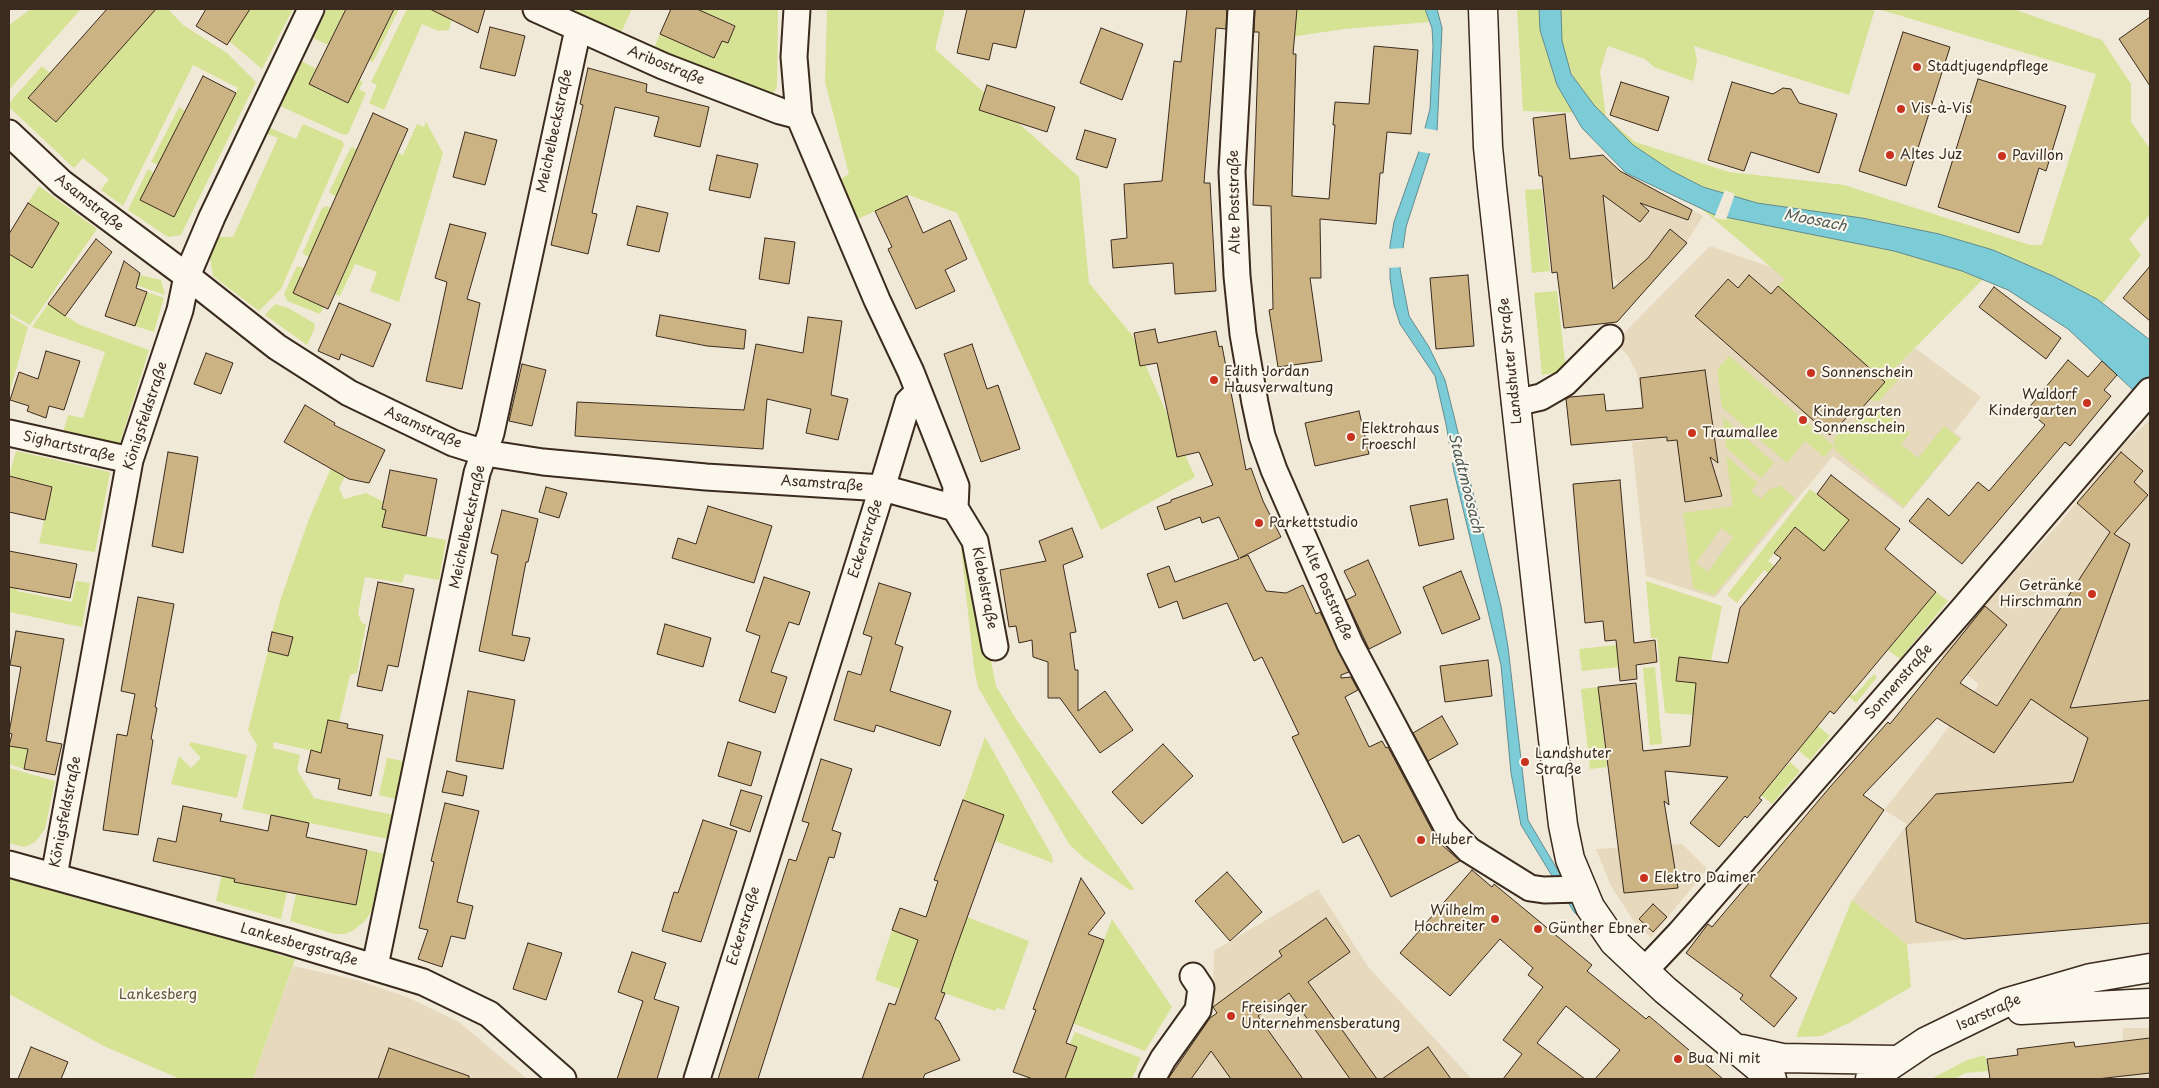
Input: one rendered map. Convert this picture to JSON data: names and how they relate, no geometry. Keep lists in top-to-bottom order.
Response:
{
  "streets": {
    "main road": ["Landshuter Straße", "Isarstraße"],
    "street": [
      "Aribostraße",
      "Meichelbeckstraße",
      "Alte Poststraße",
      "Asamstraße",
      "Königsfeldstraße",
      "Sighartstraße",
      "Eckerstraße",
      "Klebelstraße",
      "Sonnenstraße",
      "Lankesbergstraße"
    ]
  },
  "crossings": [
    ["Aribostraße", "Meichelbeckstraße"],
    ["Meichelbeckstraße", "Asamstraße"],
    ["Meichelbeckstraße", "Lankesbergstraße"],
    ["Alte Poststraße", "Landshuter Straße"],
    ["Asamstraße", "Königsfeldstraße"],
    ["Asamstraße", "Eckerstraße"],
    ["Asamstraße", "Klebelstraße"],
    ["Landshuter Straße", "Sonnenstraße"],
    ["Königsfeldstraße", "Sighartstraße"],
    ["Königsfeldstraße", "Lankesbergstraße"]
  ],
  "water": ["Moosach", "Stadtmoosach"],
  "parks": ["Lankesberg"],
  "places": [
    "Stadtjugendpflege",
    "Vis-à-Vis",
    "Altes Juz",
    "Pavillon",
    "Sonnenschein",
    "Edith Jordan Hausverwaltung",
    "Waldorf Kindergarten",
    "Kindergarten Sonnenschein",
    "Traumallee",
    "Elektrohaus Froeschl",
    "Parkettstudio",
    "Getränke Hirschmann",
    "Landshuter Straße",
    "Huber",
    "Elektro Daimer",
    "Wilhelm Hochreiter",
    "Günther Ebner",
    "Freisinger Unternehmensberatung",
    "Bua Ni mit"
  ]
}
